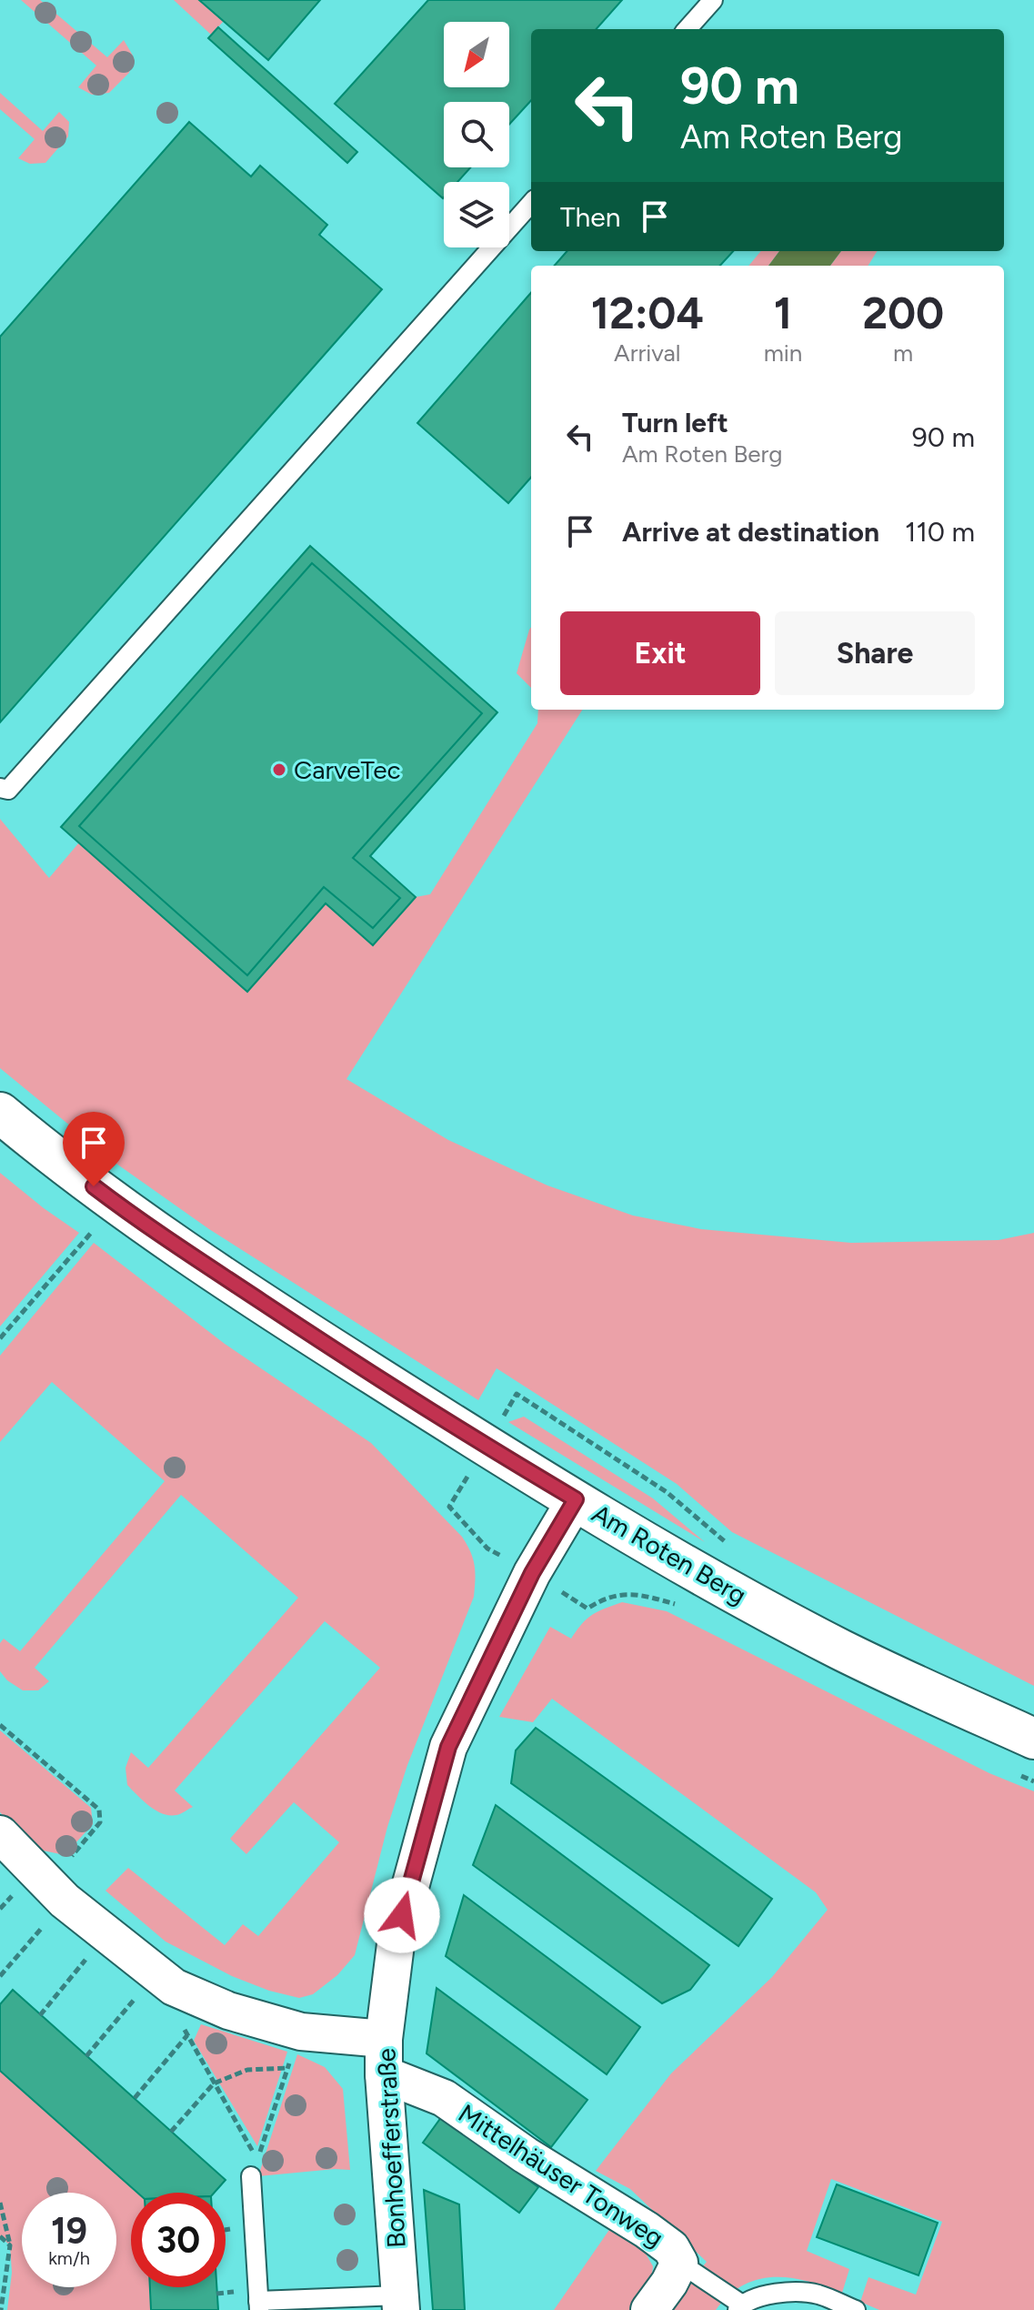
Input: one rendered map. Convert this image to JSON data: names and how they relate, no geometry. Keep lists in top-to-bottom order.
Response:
{
  "streets": {
    "main road": ["Am Roten Berg"],
    "street": ["Bonhoefferstraße", "Mittelhäuser Tonweg"]
  },
  "crossings": [
    ["Am Roten Berg", "Bonhoefferstraße"],
    ["Bonhoefferstraße", "Mittelhäuser Tonweg"]
  ],
  "places": ["CarveTec"],
  "north": "bottom left",
  "page": {
    "turn": ["90 m", "Am Roten Berg"],
    "then": "Then",
    "eta": [
      "12:04",
      "Arrival",
      "1",
      "min",
      "200",
      "m"
    ],
    "list": [
      {
        "name": "Turn left",
        "note": "Am Roten Berg",
        "value": "90 m"
      },
      {
        "name": "Arrive at destination",
        "value": "110 m"
      }
    ],
    "buttons": ["Exit", "Share"],
    "speed": "19 km/h",
    "limit": "30"
  }
}
